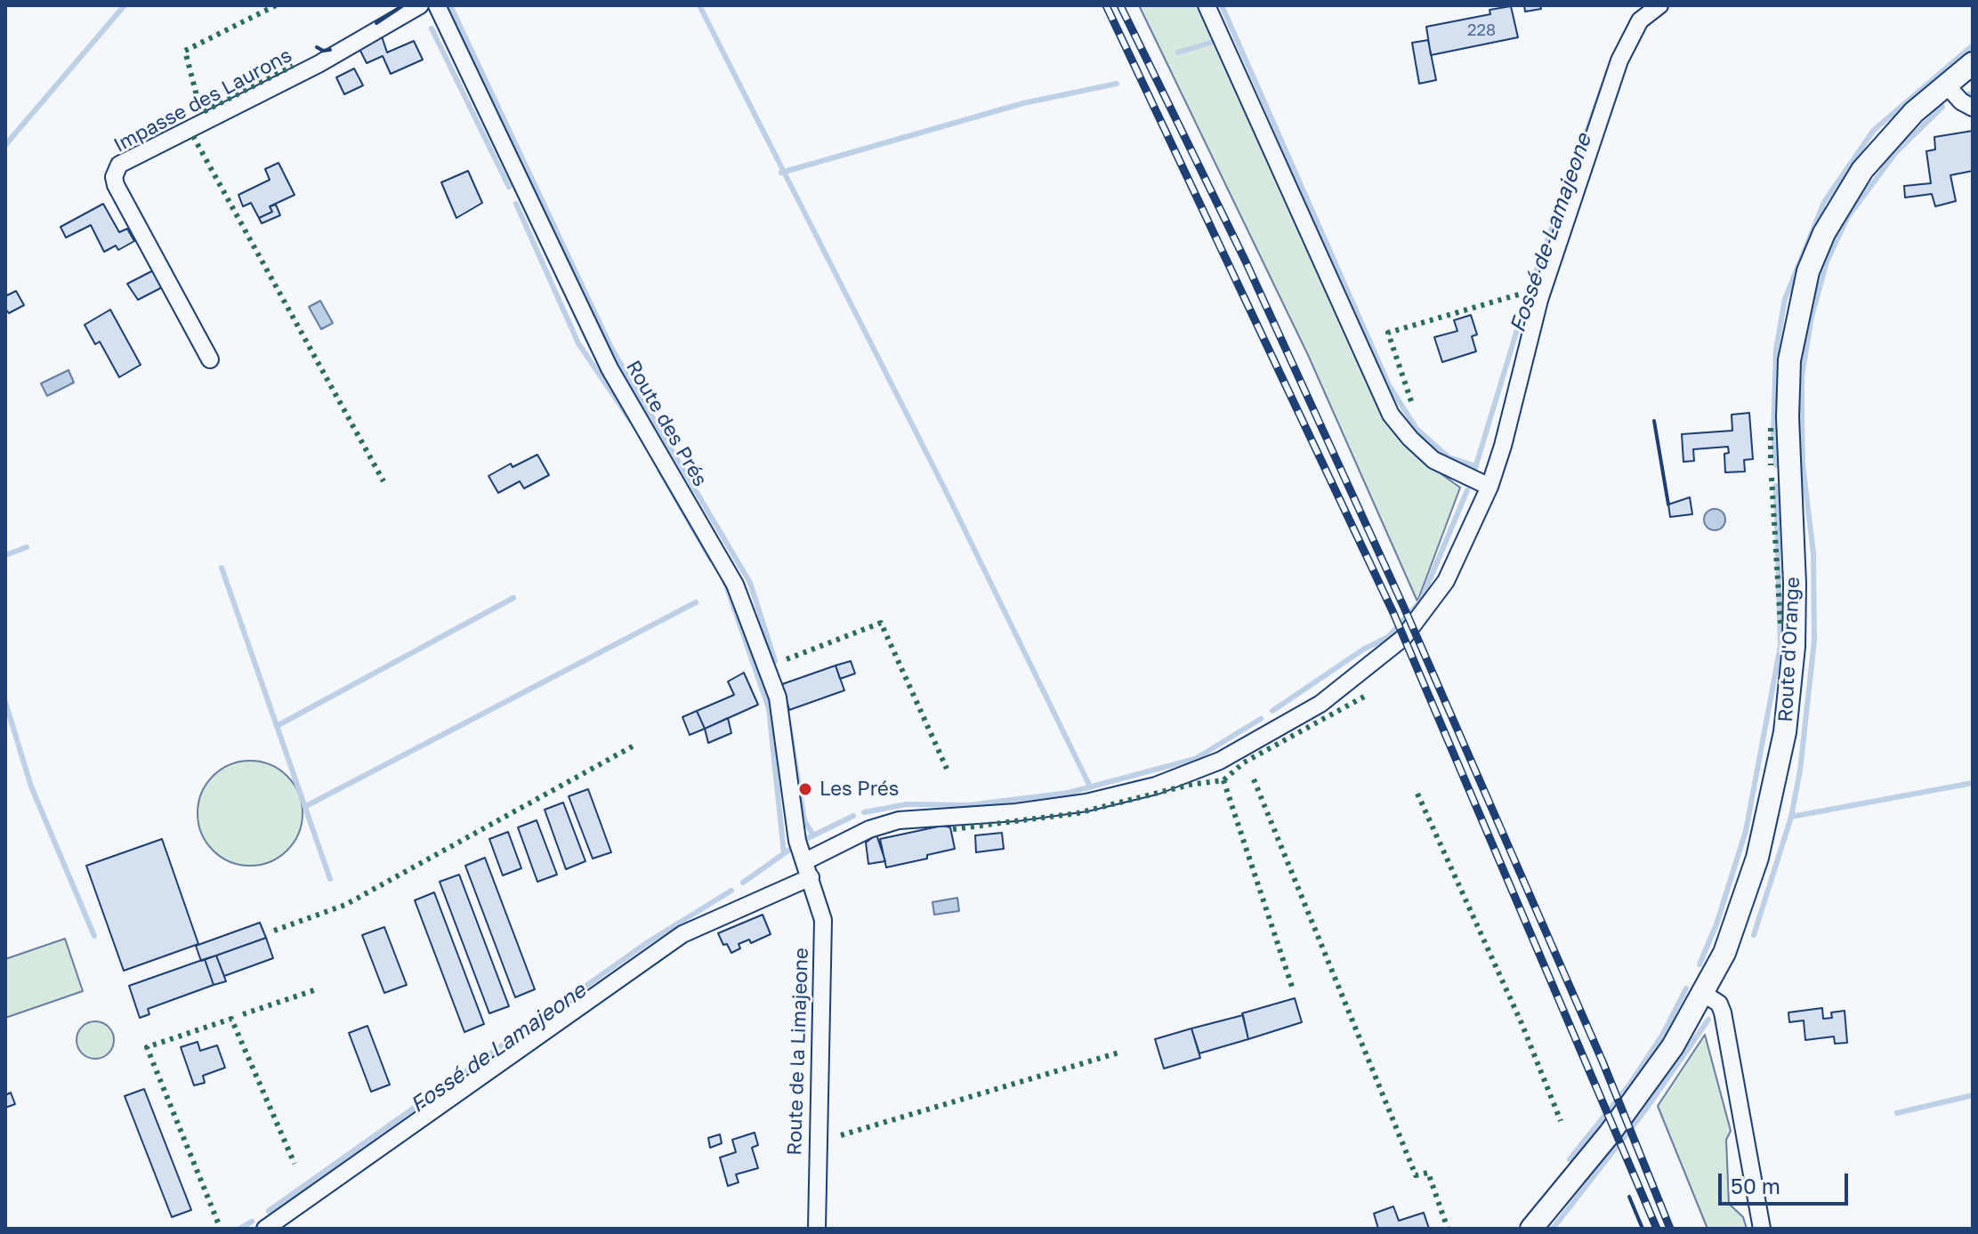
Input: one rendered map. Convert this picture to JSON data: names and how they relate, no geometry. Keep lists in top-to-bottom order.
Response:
{
  "streets": {
    "street": [
      "Impasse des Laurons",
      "Route des Prés",
      "Route d'Orange",
      "Route de la Limajeone"
    ]
  },
  "crossings": [
    ["Route des Prés", "Route de la Limajeone"]
  ],
  "water": ["Fossé de Lamajeone"],
  "places": ["Les Prés"],
  "house_numbers": ["228"],
  "scale_bar": "50 m"
}
